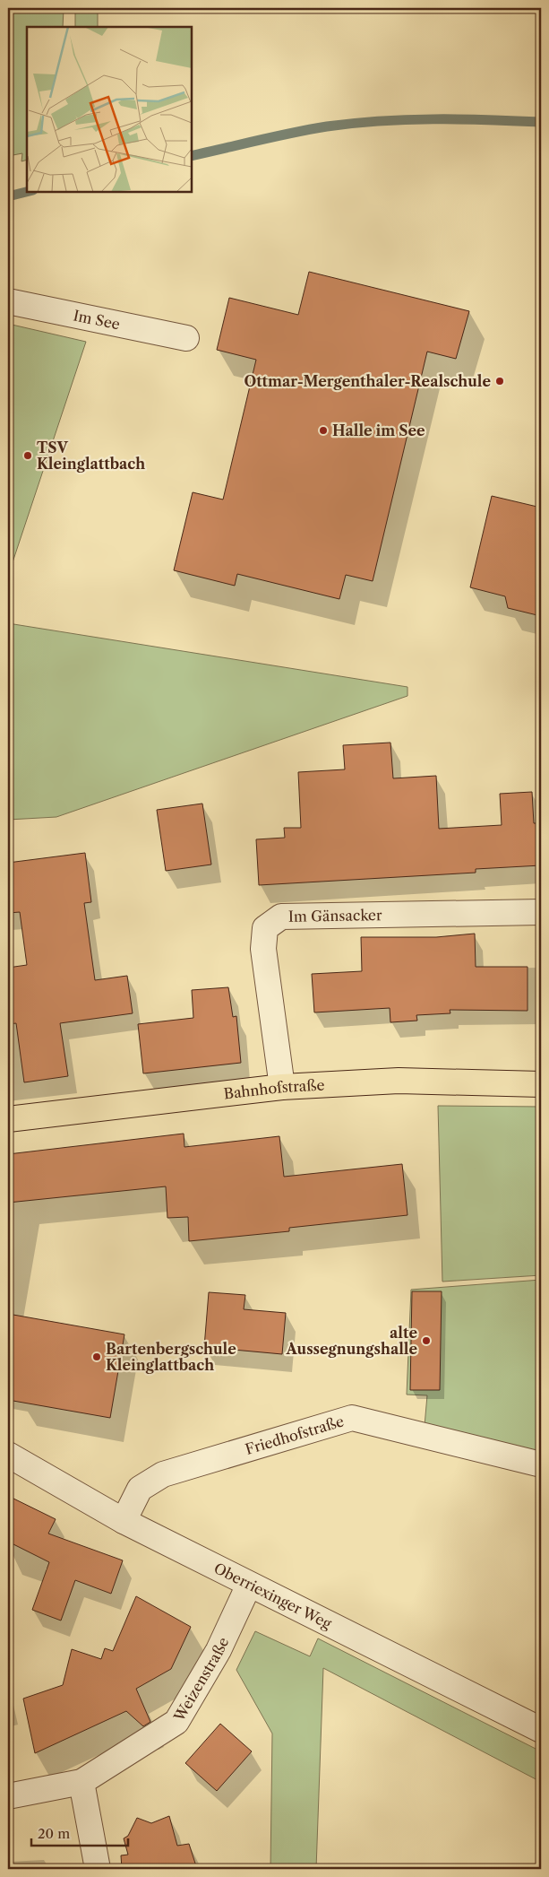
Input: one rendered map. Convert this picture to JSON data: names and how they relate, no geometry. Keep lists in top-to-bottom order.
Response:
{
  "streets": {
    "main road": ["Bahnhofstraße"],
    "street": [
      "Im See",
      "Im Gänsacker",
      "Friedhofstraße",
      "Oberriexinger Weg",
      "Weizenstraße"
    ]
  },
  "crossings": [
    ["Im Gänsacker", "Bahnhofstraße"],
    ["Friedhofstraße", "Oberriexinger Weg"],
    ["Oberriexinger Weg", "Weizenstraße"]
  ],
  "places": [
    "Ottmar-Mergenthaler-Realschule",
    "Halle im See",
    "TSV Kleinglattbach",
    "alte Aussegnungshalle",
    "Bartenbergschule Kleinglattbach"
  ],
  "scale_bar": "20 m"
}
